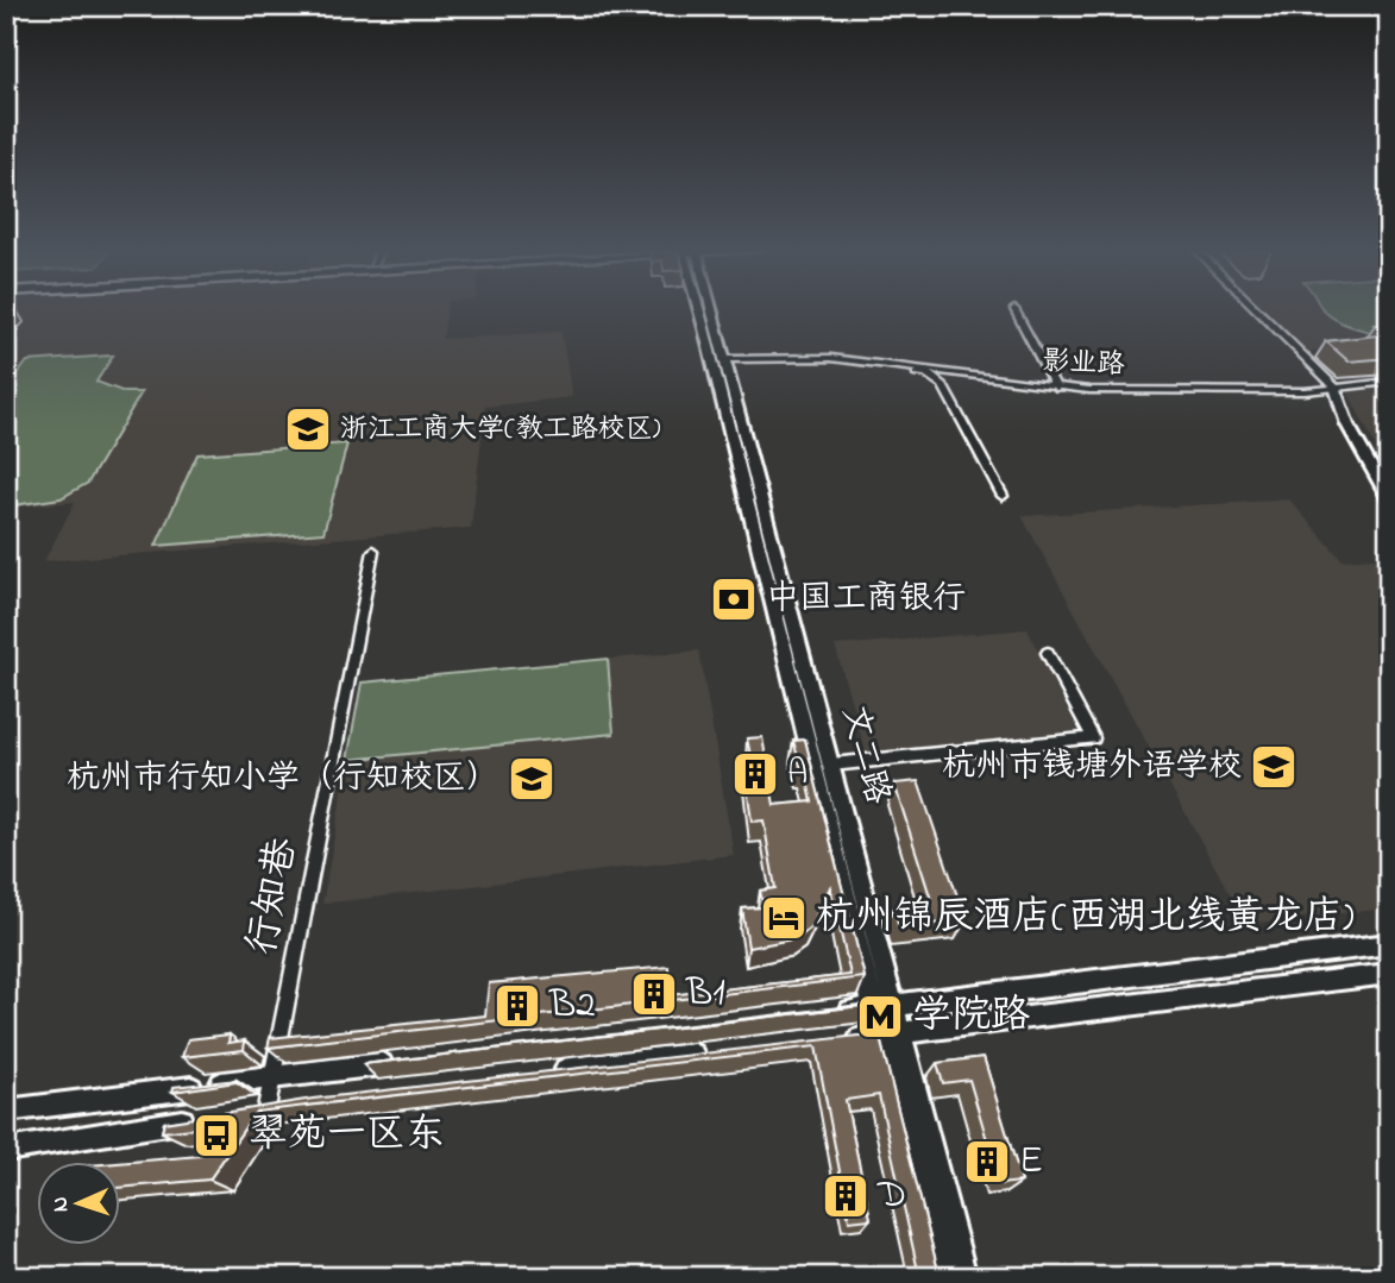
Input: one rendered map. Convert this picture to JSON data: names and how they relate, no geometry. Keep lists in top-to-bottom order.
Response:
{
  "streets": {
    "main road": ["文二路"],
    "street": ["影业路", "行知巷"]
  },
  "crossings": [
    ["影业路", "文二路"]
  ],
  "places": {
    "school or university": ["浙江工商大学(教工路校区)", "杭州市钱塘外语学校", "杭州市行知小学（行知校区）"],
    "bank": ["中国工商银行"],
    "building": [
      "A",
      "B1",
      "B2",
      "E",
      "D"
    ],
    "hotel": ["杭州锦辰酒店(西湖北线黄龙店)"],
    "metro station": ["学院路"],
    "bus stop": ["翠苑一区东"]
  },
  "north": "left"
}
